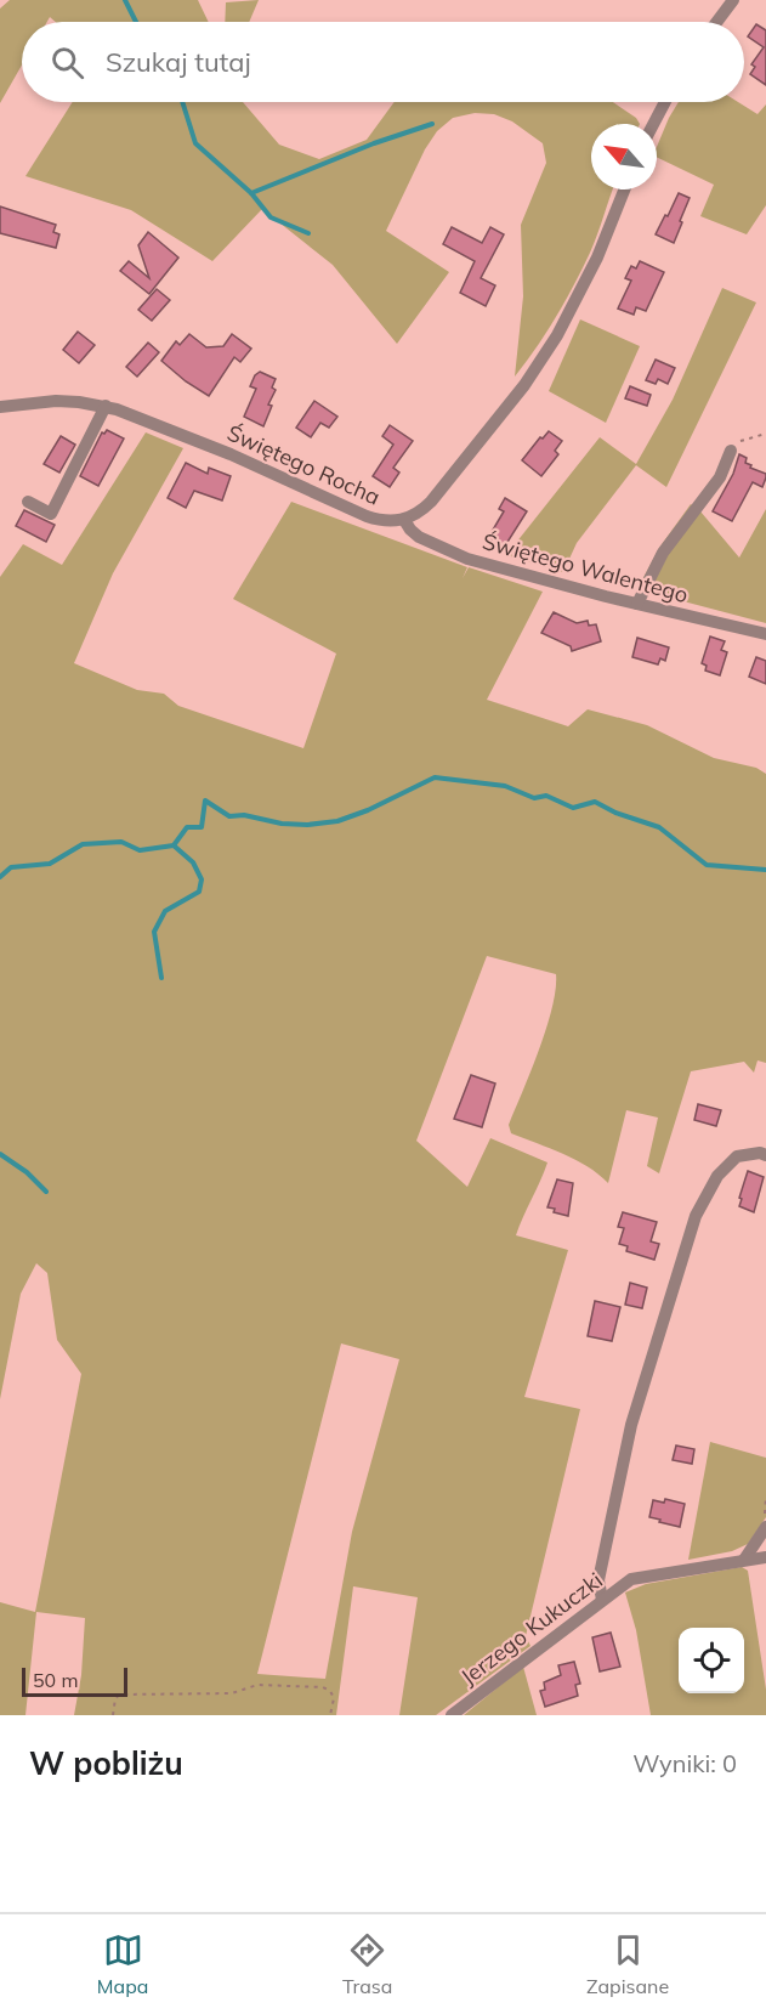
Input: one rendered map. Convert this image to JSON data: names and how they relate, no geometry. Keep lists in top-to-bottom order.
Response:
{
  "streets": {
    "street": ["Świętego Rocha", "Świętego Walentego", "Jerzego Kukuczki"]
  },
  "crossings": [
    ["Świętego Rocha", "Świętego Walentego"]
  ],
  "scale_bar": "50 m",
  "north": "top left",
  "page": {
    "search": "Szukaj tutaj",
    "scale": "50 m",
    "heading": ["W pobliżu", "Wyniki: 0"],
    "nav": ["Mapa", "Trasa", "Zapisane"]
  }
}
